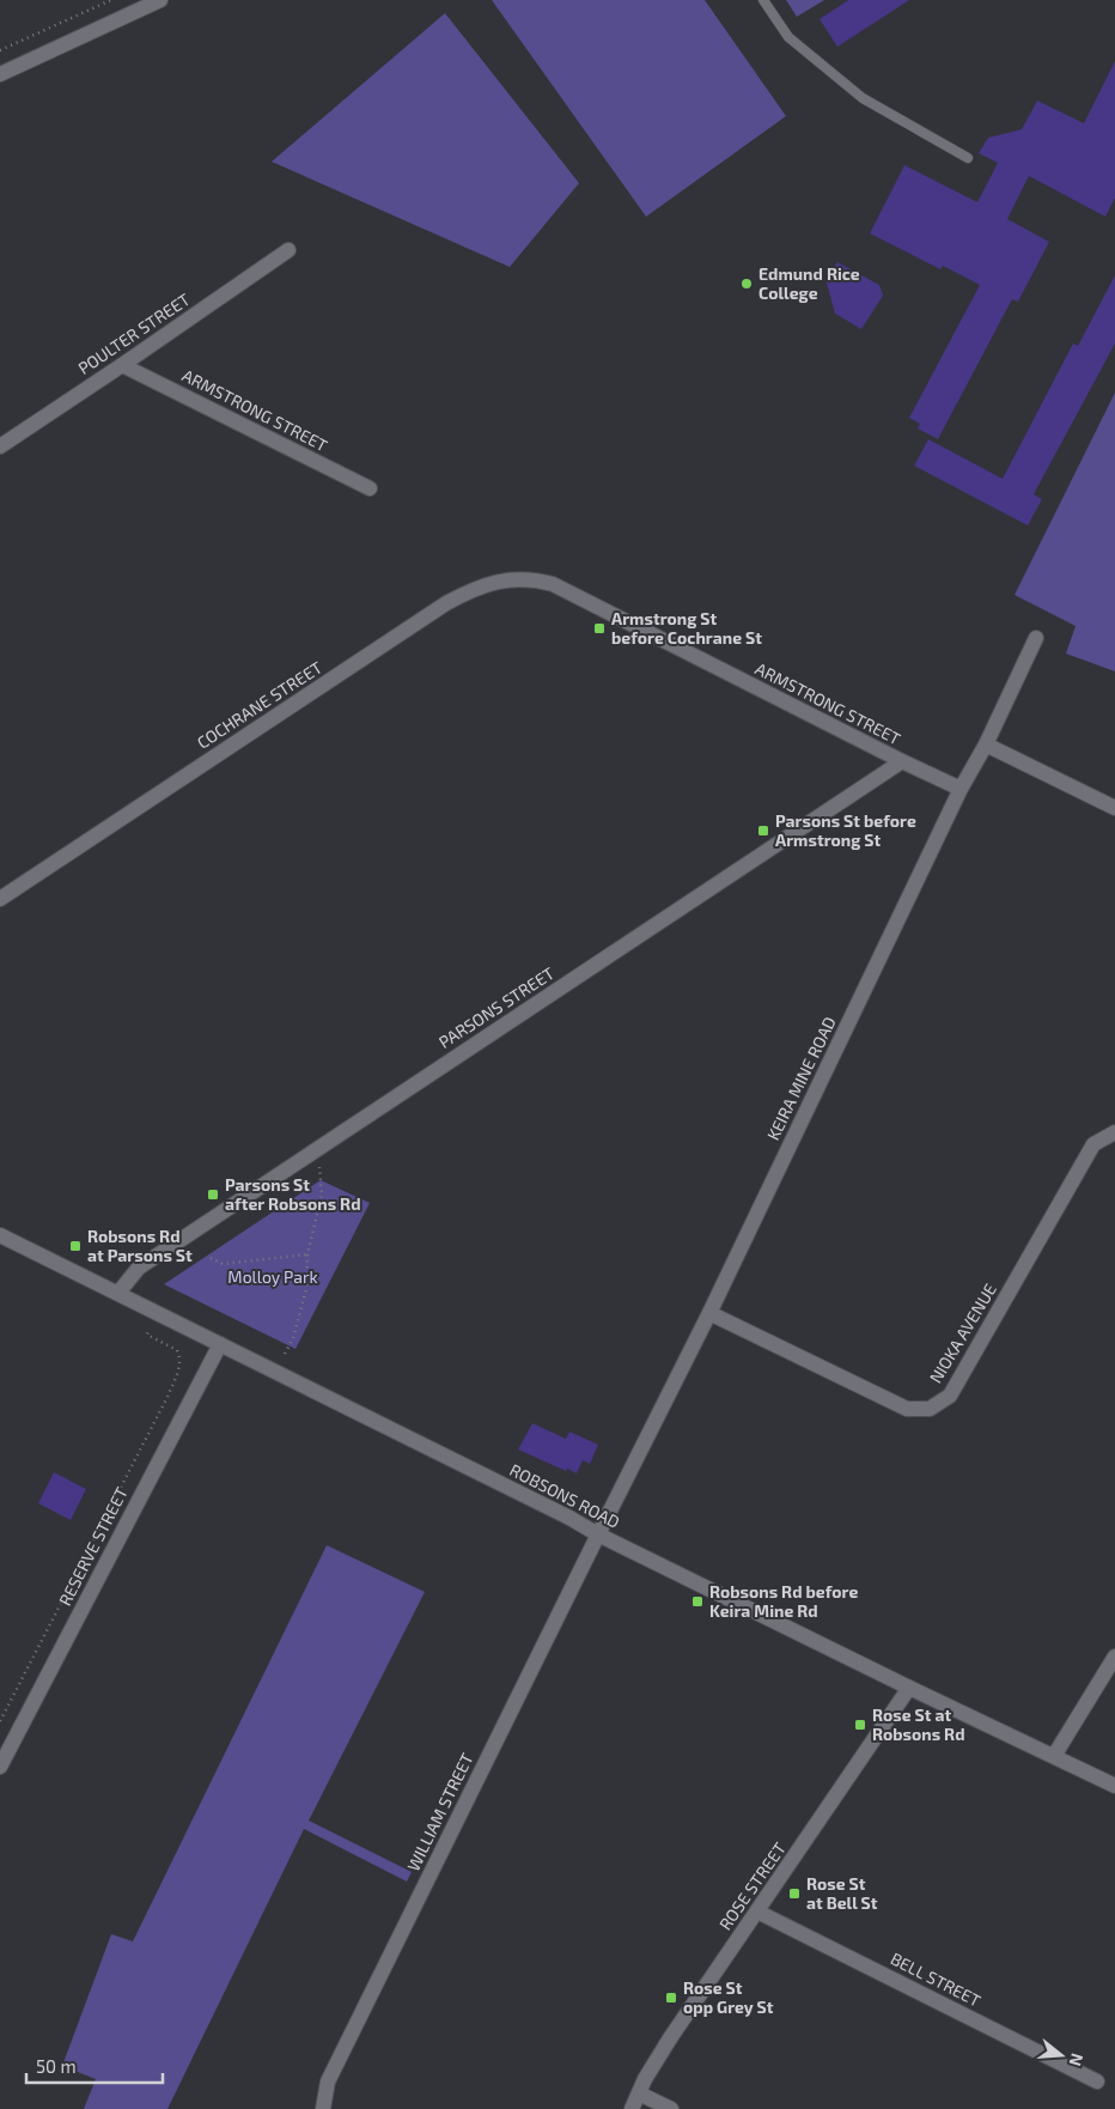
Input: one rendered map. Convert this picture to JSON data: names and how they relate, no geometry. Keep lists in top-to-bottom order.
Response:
{
  "streets": {
    "street": [
      "POULTER STREET",
      "ARMSTRONG STREET",
      "COCHRANE STREET",
      "PARSONS STREET",
      "KEIRA MINE ROAD",
      "NIOKA AVENUE",
      "ROBSONS ROAD",
      "RESERVE STREET",
      "WILLIAM STREET",
      "ROSE STREET",
      "BELL STREET"
    ]
  },
  "crossings": [
    ["POULTER STREET", "ARMSTRONG STREET"],
    ["ARMSTRONG STREET", "COCHRANE STREET"],
    ["ARMSTRONG STREET", "PARSONS STREET"],
    ["ARMSTRONG STREET", "KEIRA MINE ROAD"],
    ["PARSONS STREET", "ROBSONS ROAD"],
    ["KEIRA MINE ROAD", "NIOKA AVENUE"],
    ["KEIRA MINE ROAD", "ROBSONS ROAD"],
    ["KEIRA MINE ROAD", "WILLIAM STREET"],
    ["ROBSONS ROAD", "RESERVE STREET"],
    ["ROBSONS ROAD", "WILLIAM STREET"],
    ["ROBSONS ROAD", "ROSE STREET"],
    ["ROSE STREET", "BELL STREET"]
  ],
  "parks": ["Molloy Park"],
  "places": {
    "other": ["Edmund Rice College"],
    "transit": [
      "Armstrong St before Cochrane St",
      "Parsons St before Armstrong St",
      "Parsons St after Robsons Rd",
      "Robsons Rd at Parsons St",
      "Robsons Rd before Keira Mine Rd",
      "Rose St at Robsons Rd",
      "Rose St at Bell St",
      "Rose St opp Grey St"
    ]
  },
  "scale_bar": "50 m",
  "north": "right"
}
